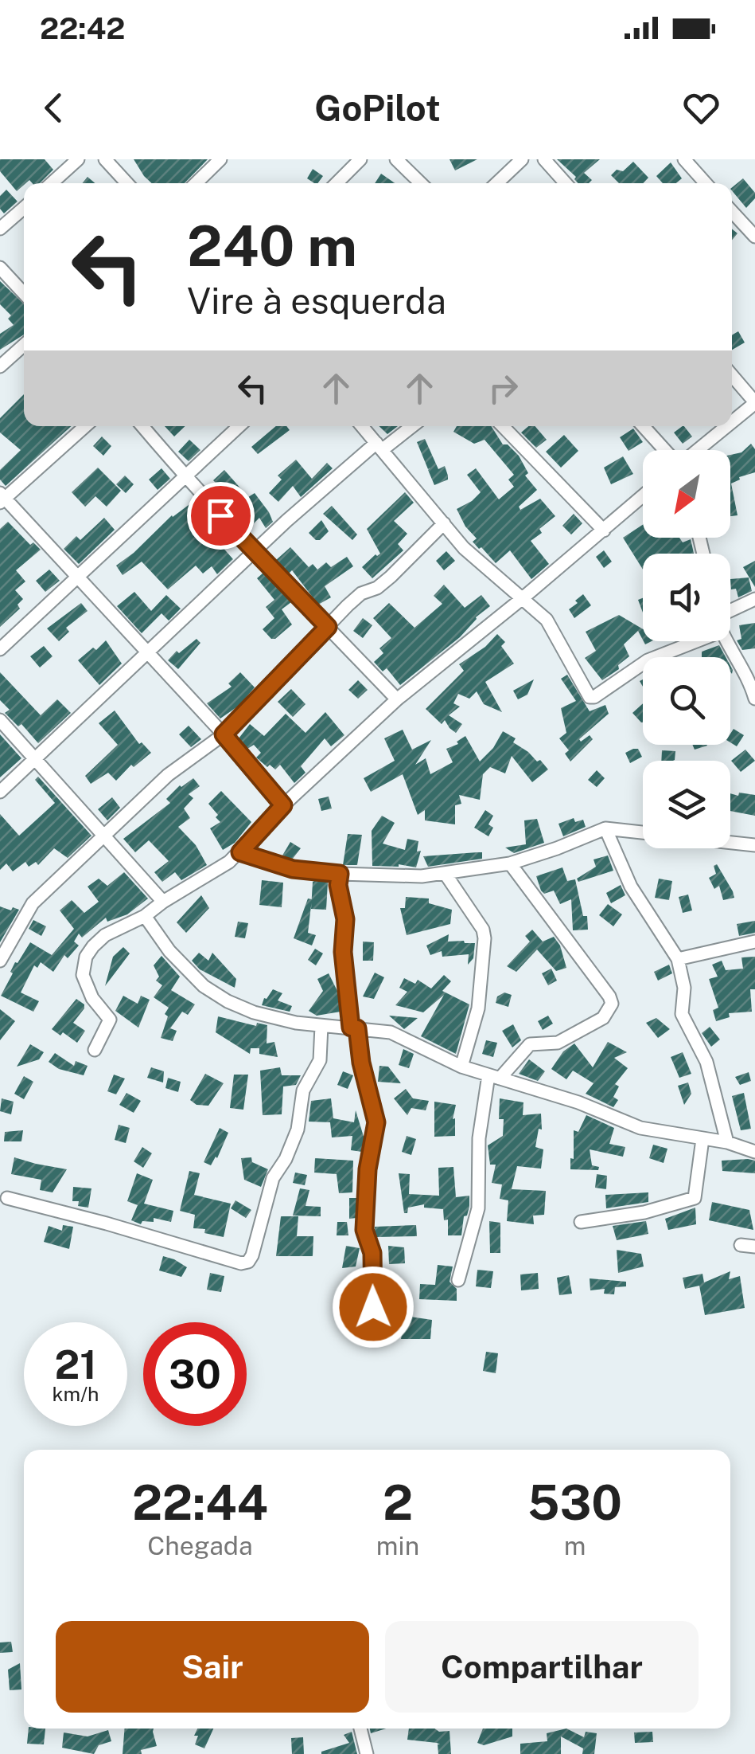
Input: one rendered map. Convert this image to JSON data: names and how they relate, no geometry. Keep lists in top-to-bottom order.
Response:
{
  "north": "bottom left",
  "page": {
    "status": "22:42",
    "header": "GoPilot",
    "turn": ["240 m", "Vire à esquerda"],
    "speed": "21 km/h",
    "limit": "30",
    "eta": [
      "22:44",
      "Chegada",
      "2",
      "min",
      "530",
      "m"
    ],
    "buttons": ["Sair", "Compartilhar"]
  }
}
